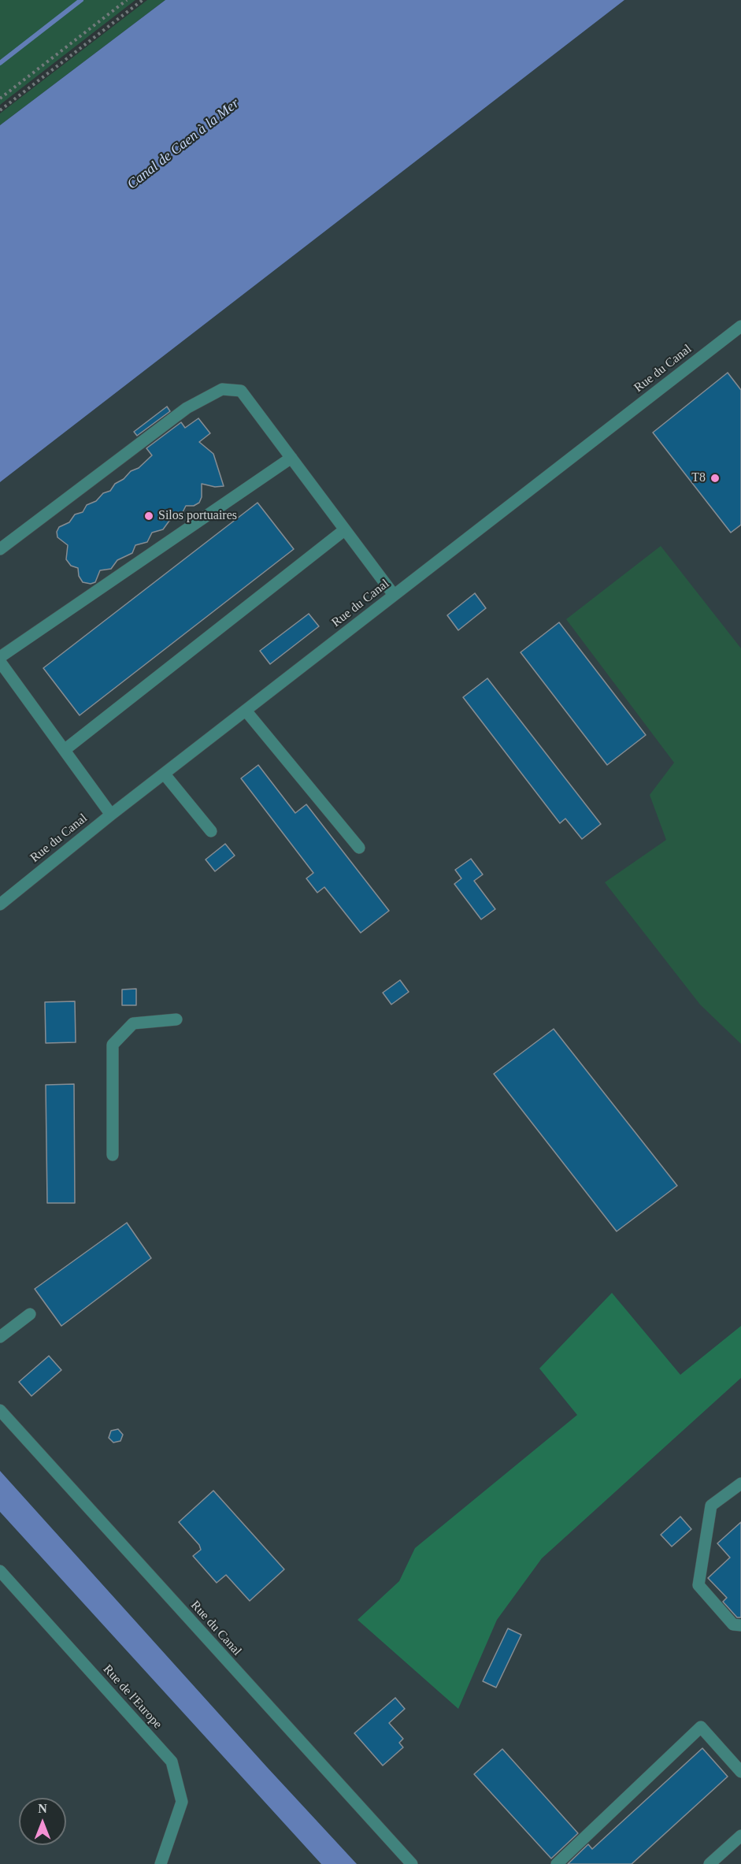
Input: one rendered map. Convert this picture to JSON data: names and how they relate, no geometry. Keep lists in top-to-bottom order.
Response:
{
  "streets": {
    "street": ["Rue du Canal", "Rue de l'Europe"]
  },
  "water": ["Canal de Caen à la Mer"],
  "places": ["T8", "Silos portuaires"],
  "north": "top"
}
